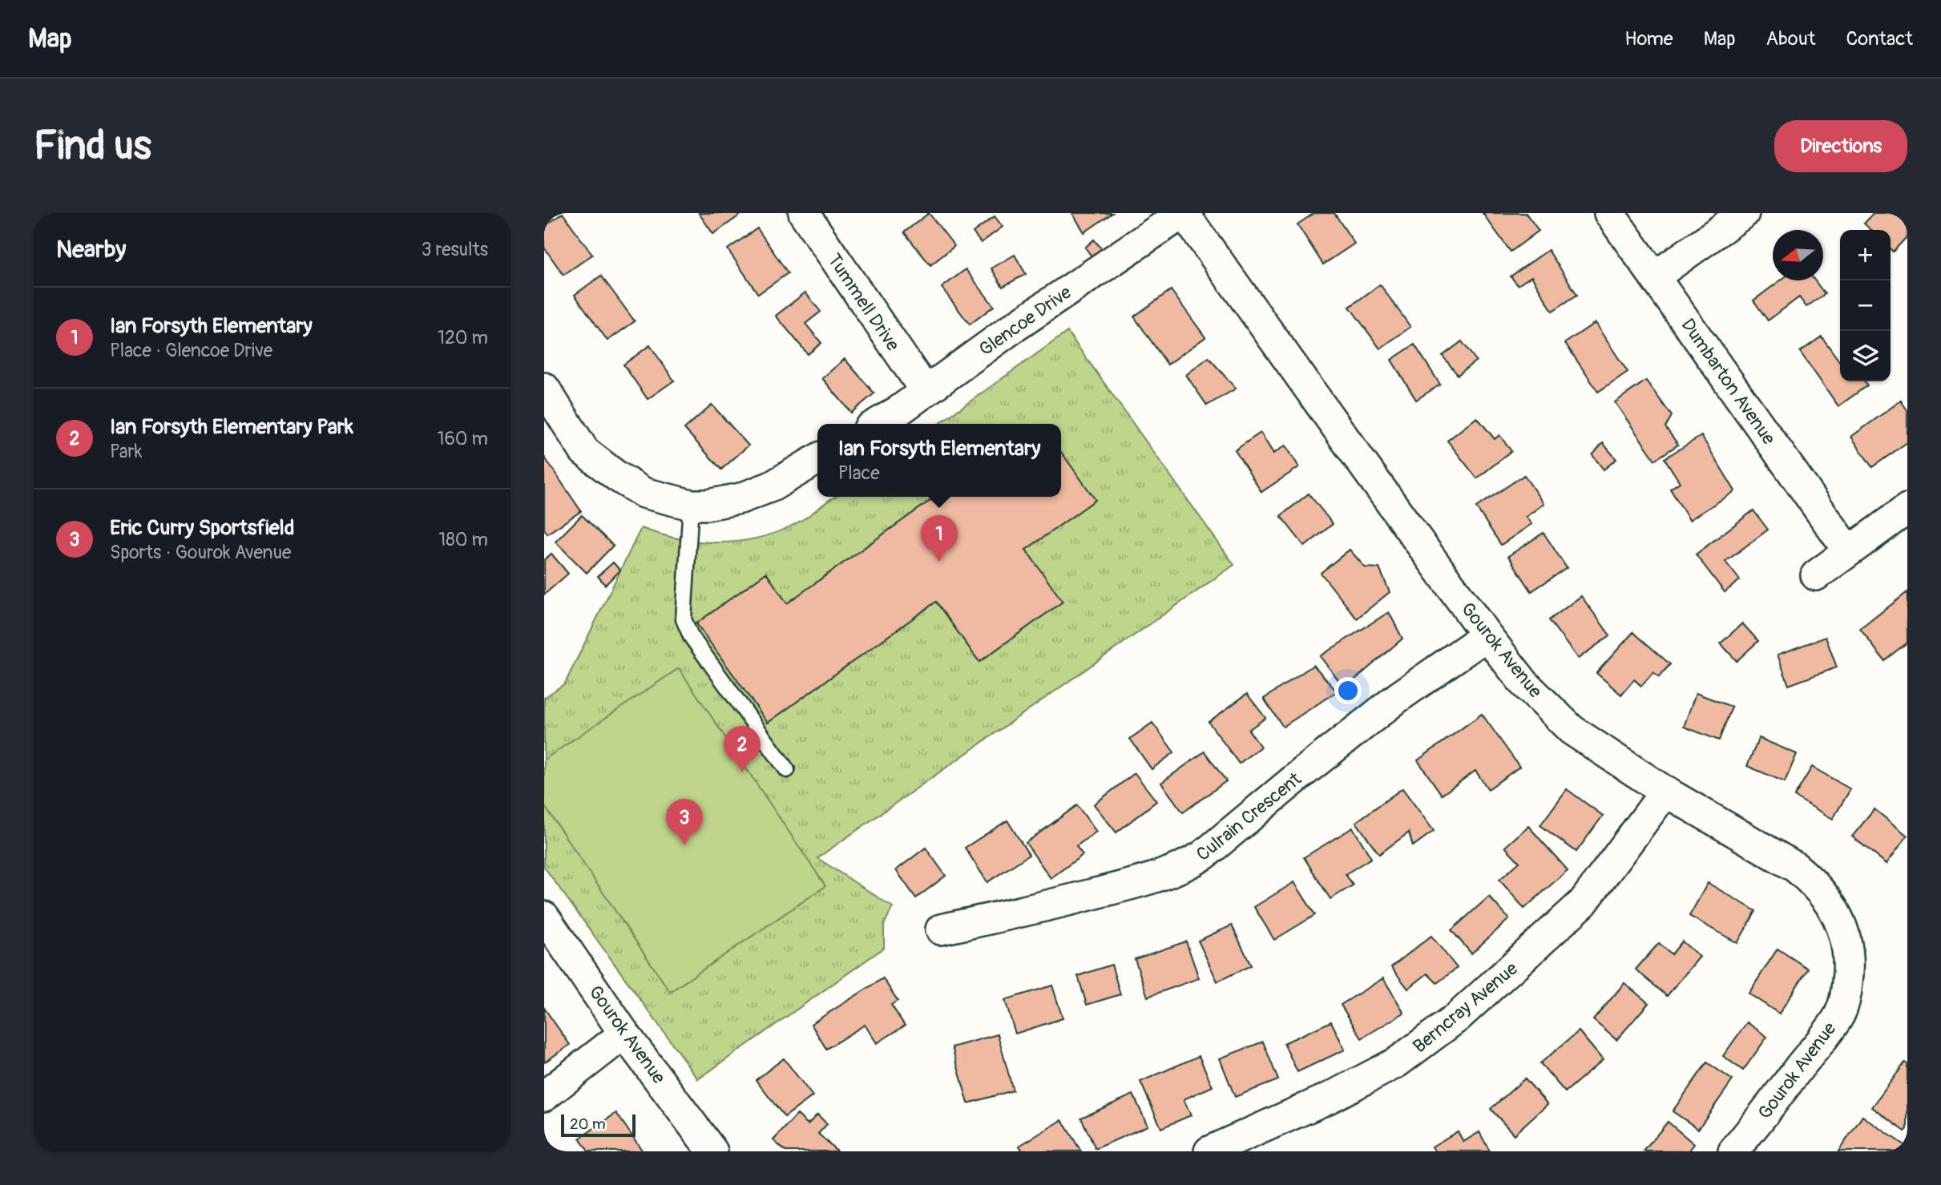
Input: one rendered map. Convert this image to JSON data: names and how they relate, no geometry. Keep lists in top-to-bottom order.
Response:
{
  "streets": {
    "street": [
      "Tummell Drive",
      "Glencoe Drive",
      "Dumbarton Avenue",
      "Gourok Avenue",
      "Culrain Crescent",
      "Berncray Avenue"
    ]
  },
  "crossings": [
    ["Tummell Drive", "Glencoe Drive"],
    ["Glencoe Drive", "Gourok Avenue"],
    ["Gourok Avenue", "Culrain Crescent"],
    ["Gourok Avenue", "Berncray Avenue"]
  ],
  "scale_bar": "20 m",
  "north": "left",
  "page": {
    "header": "Map",
    "nav": [
      "Home",
      "Map",
      "About",
      "Contact"
    ],
    "buttons": "Directions",
    "title": "Find us",
    "heading": ["Nearby", "3 results"],
    "map_buttons": ["+", "−"],
    "list": [
      {
        "mark": "1",
        "name": "Ian Forsyth Elementary",
        "note": "Place · Glencoe Drive",
        "value": "120 m"
      },
      {
        "mark": "2",
        "name": "Ian Forsyth Elementary Park",
        "note": "Park",
        "value": "160 m"
      },
      {
        "mark": "3",
        "name": "Eric Curry Sportsfield",
        "note": "Sports · Gourok Avenue",
        "value": "180 m"
      }
    ],
    "popup": ["Ian Forsyth Elementary", "Place"],
    "pins": ["1", "2", "3"],
    "scale": "20 m"
  }
}
